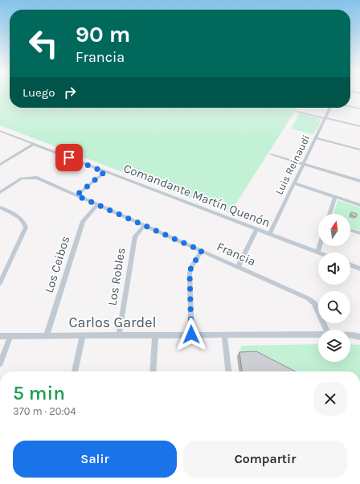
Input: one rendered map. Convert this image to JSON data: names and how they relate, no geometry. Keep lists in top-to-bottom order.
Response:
{
  "streets": {
    "street": [
      "Luis Reinaudi",
      "Comandante Martín Quenón",
      "Francia",
      "Los Ceibos",
      "Los Robles",
      "Carlos Gardel"
    ]
  },
  "crossings": [
    ["Luis Reinaudi", "Comandante Martín Quenón"],
    ["Francia", "Los Ceibos"],
    ["Francia", "Los Robles"],
    ["Los Ceibos", "Carlos Gardel"],
    ["Los Robles", "Carlos Gardel"]
  ],
  "north": "top",
  "page": {
    "turn": ["90 m", "Francia"],
    "then": "Luego",
    "heading": ["5 min", "370 m · 20:04"],
    "buttons": ["Salir", "Compartir"]
  }
}
